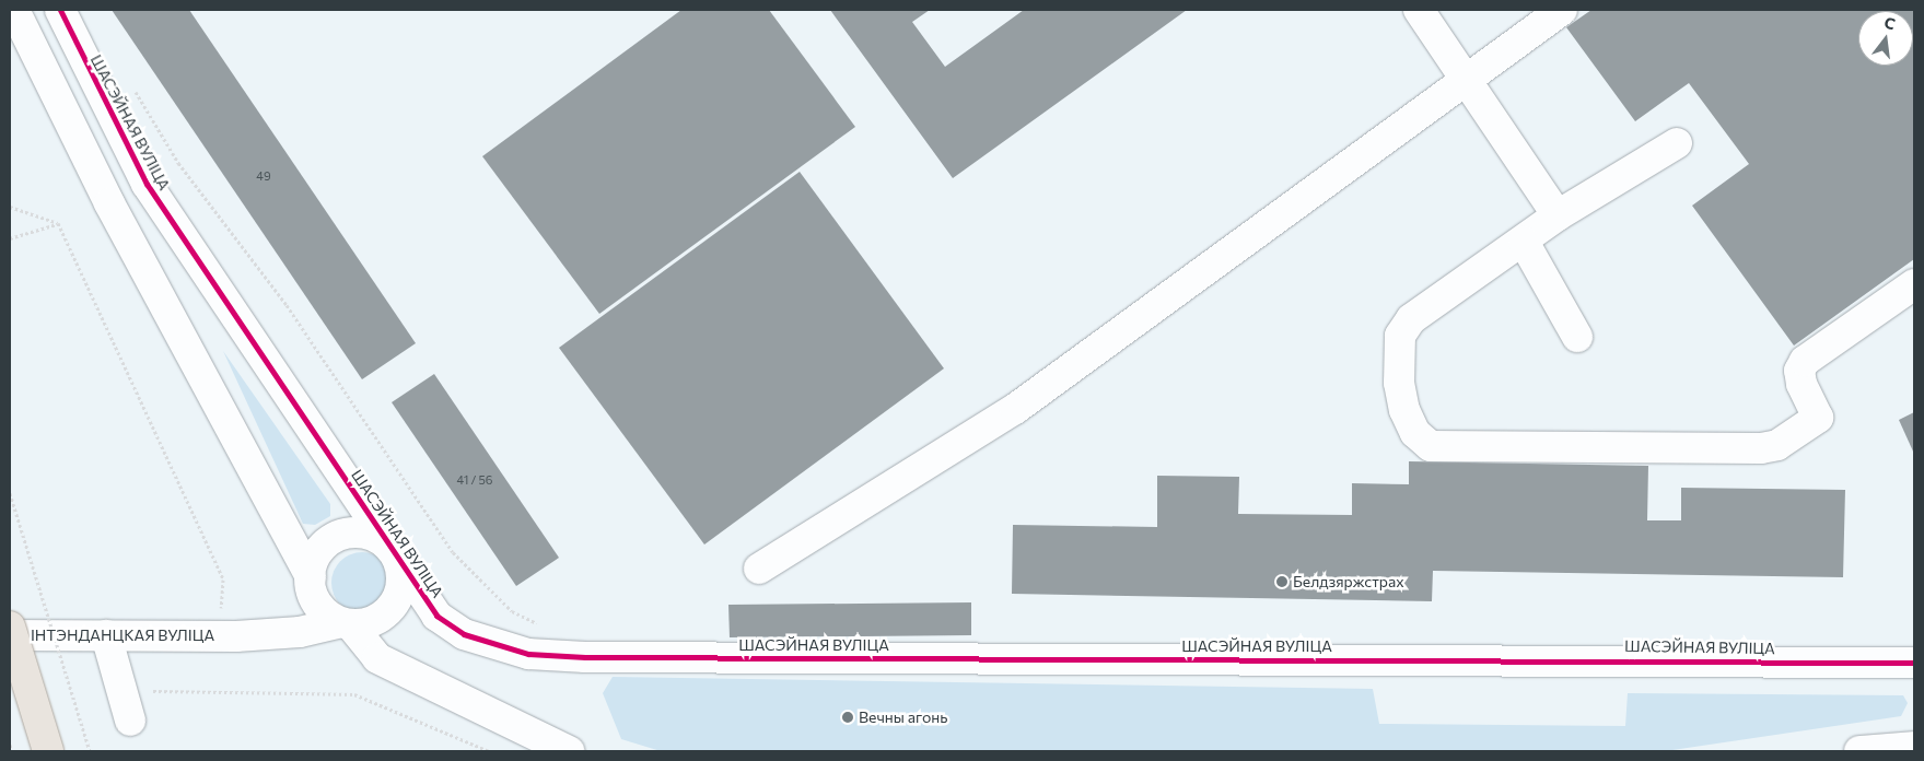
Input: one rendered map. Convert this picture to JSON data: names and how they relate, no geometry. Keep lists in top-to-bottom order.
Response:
{
  "streets": {
    "street": ["ШАСЭЙНАЯ ВУЛІЦА", "ІНТЭНДАНЦКАЯ ВУЛІЦА"]
  },
  "crossings": [
    ["ШАСЭЙНАЯ ВУЛІЦА", "ІНТЭНДАНЦКАЯ ВУЛІЦА"]
  ],
  "places": ["Белдзяржстрах", "Вечны агонь"],
  "house_numbers": ["49", "41 / 56"],
  "north": "top"
}
